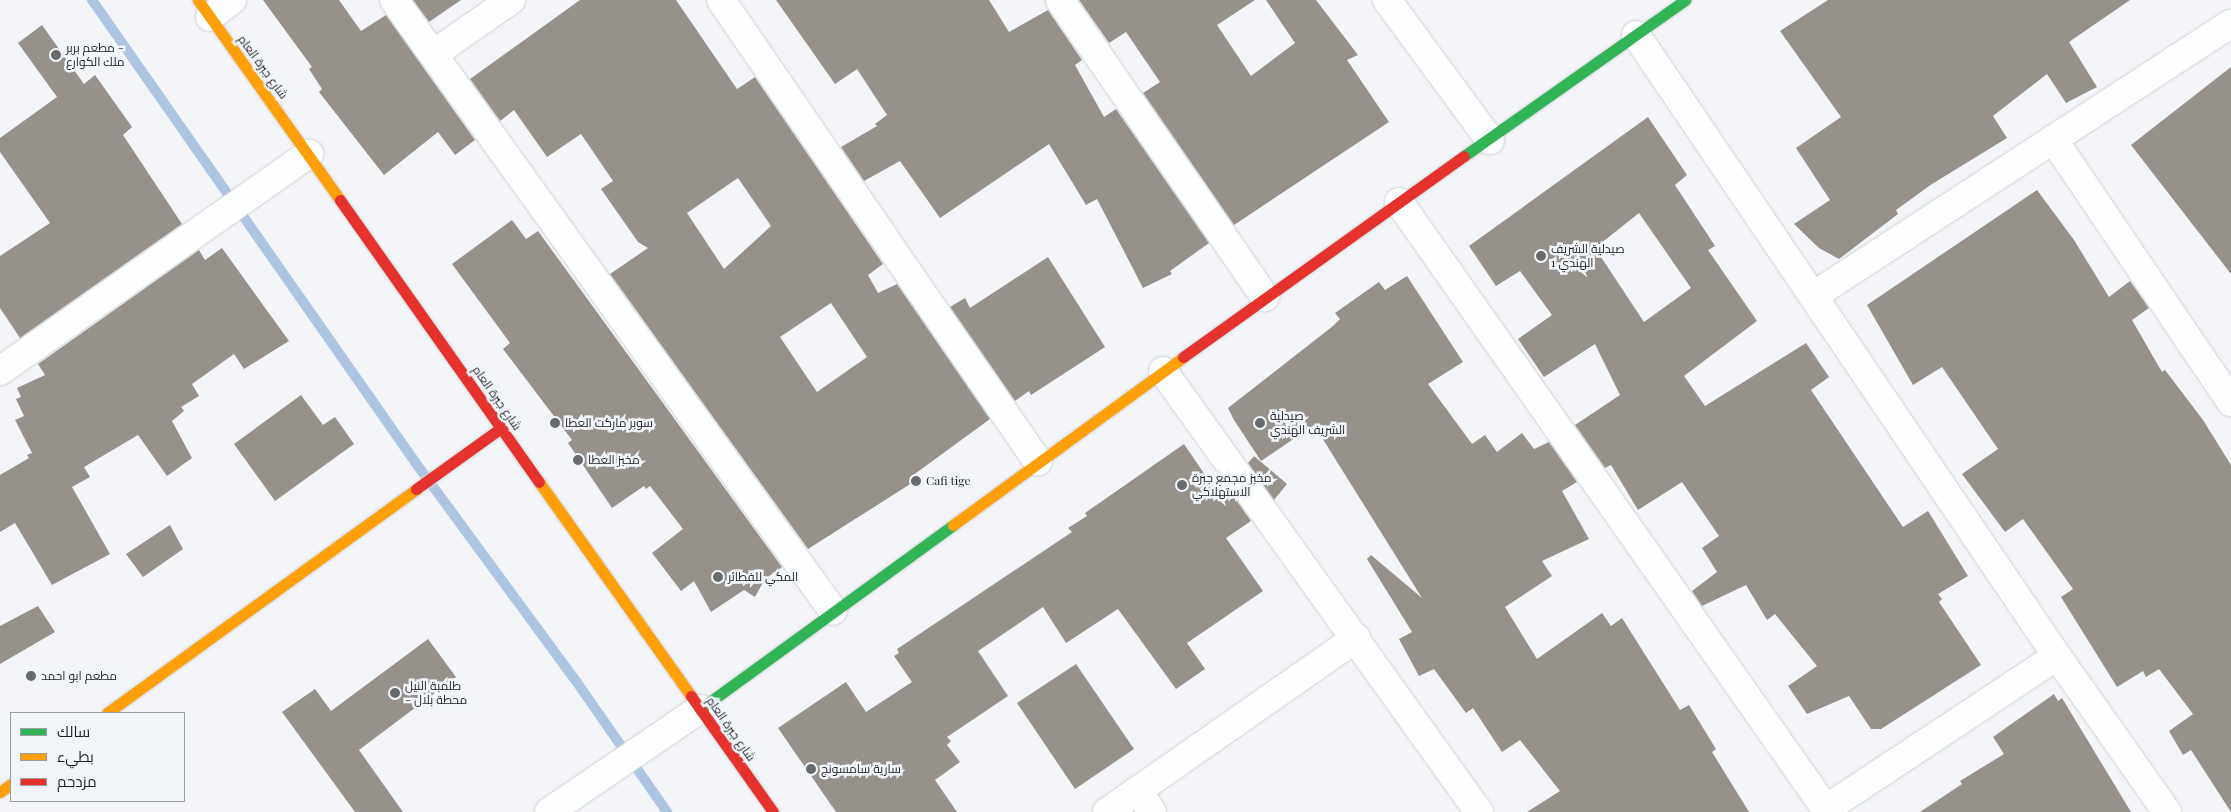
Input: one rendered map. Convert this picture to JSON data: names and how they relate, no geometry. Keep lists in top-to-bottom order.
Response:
{
  "streets": {
    "street": ["شارع جبرة العام"]
  },
  "places": [
    "مطعم بربر - ملك الكوارع",
    "صيدلية الشريف الهندي 1",
    "سوبر ماركت العطا",
    "صيدلية الشريف الهندي",
    "مخبز العطا",
    "Cafi tige",
    "مخبز مجمع جبرة الاستهلاكي",
    "المكي للفطائر",
    "مطعم ابو احمد",
    "طلمبة النيل - محطة بلال",
    "سارية سامسونج"
  ],
  "legend": ["سالك", "بطيء", "مزدحم"]
}
